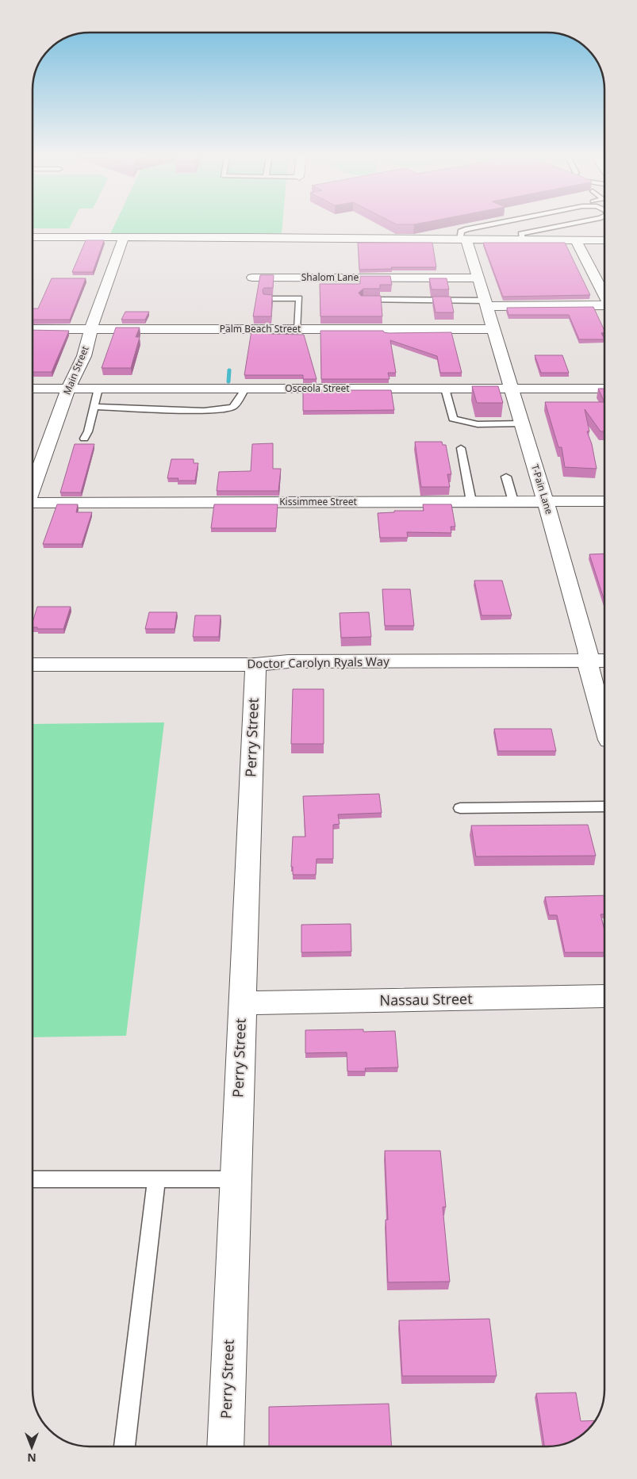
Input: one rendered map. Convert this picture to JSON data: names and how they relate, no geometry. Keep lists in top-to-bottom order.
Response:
{
  "streets": {
    "street": [
      "Shalom Lane",
      "Palm Beach Street",
      "Main Street",
      "Osceola Street",
      "T-Pain Lane",
      "Kissimmee Street",
      "Doctor Carolyn Ryals Way",
      "Perry Street",
      "Nassau Street"
    ]
  },
  "crossings": [
    ["Shalom Lane", "T-Pain Lane"],
    ["Palm Beach Street", "Main Street"],
    ["Palm Beach Street", "T-Pain Lane"],
    ["Main Street", "Osceola Street"],
    ["Osceola Street", "T-Pain Lane"],
    ["T-Pain Lane", "Kissimmee Street"],
    ["T-Pain Lane", "Doctor Carolyn Ryals Way"],
    ["Doctor Carolyn Ryals Way", "Perry Street"],
    ["Perry Street", "Nassau Street"]
  ],
  "north": "bottom"
}
